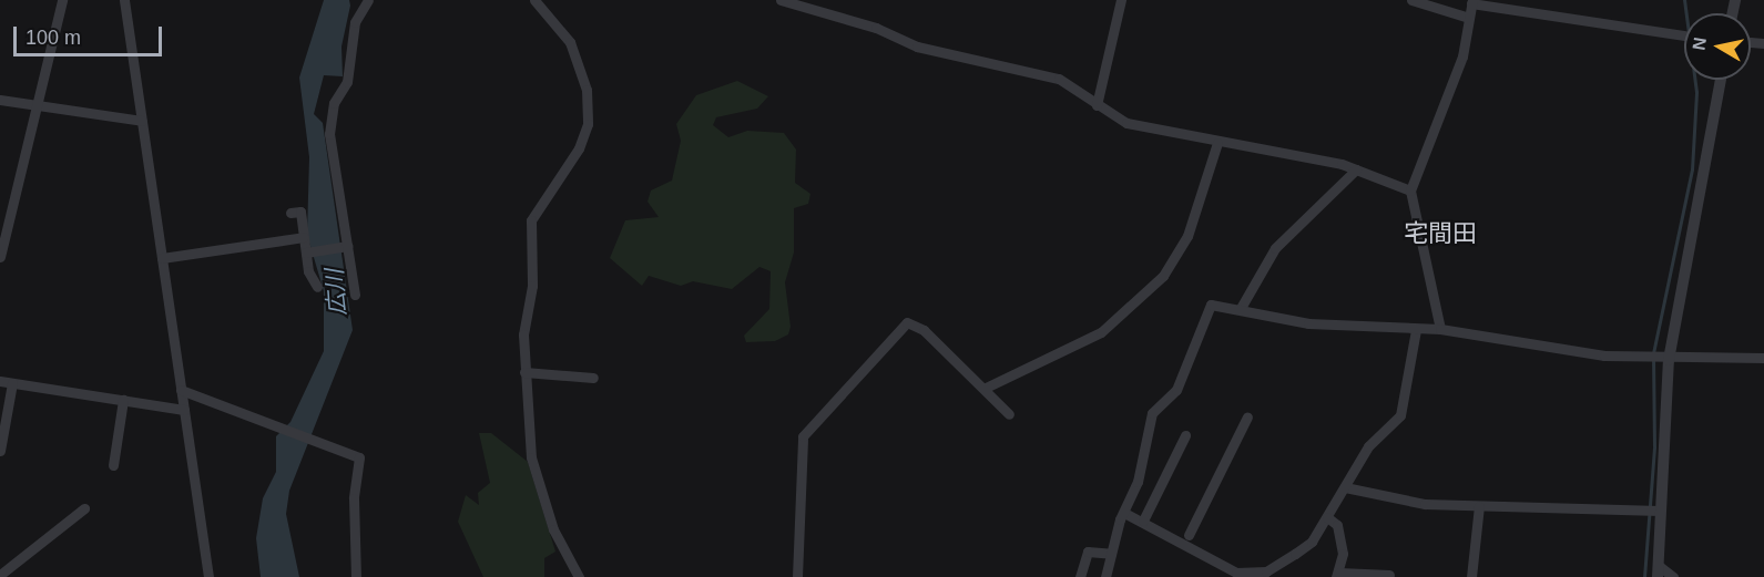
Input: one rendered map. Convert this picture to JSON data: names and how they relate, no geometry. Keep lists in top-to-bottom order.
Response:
{
  "districts": ["宅間田"],
  "water": ["広川"],
  "scale_bar": "100 m",
  "north": "left"
}
